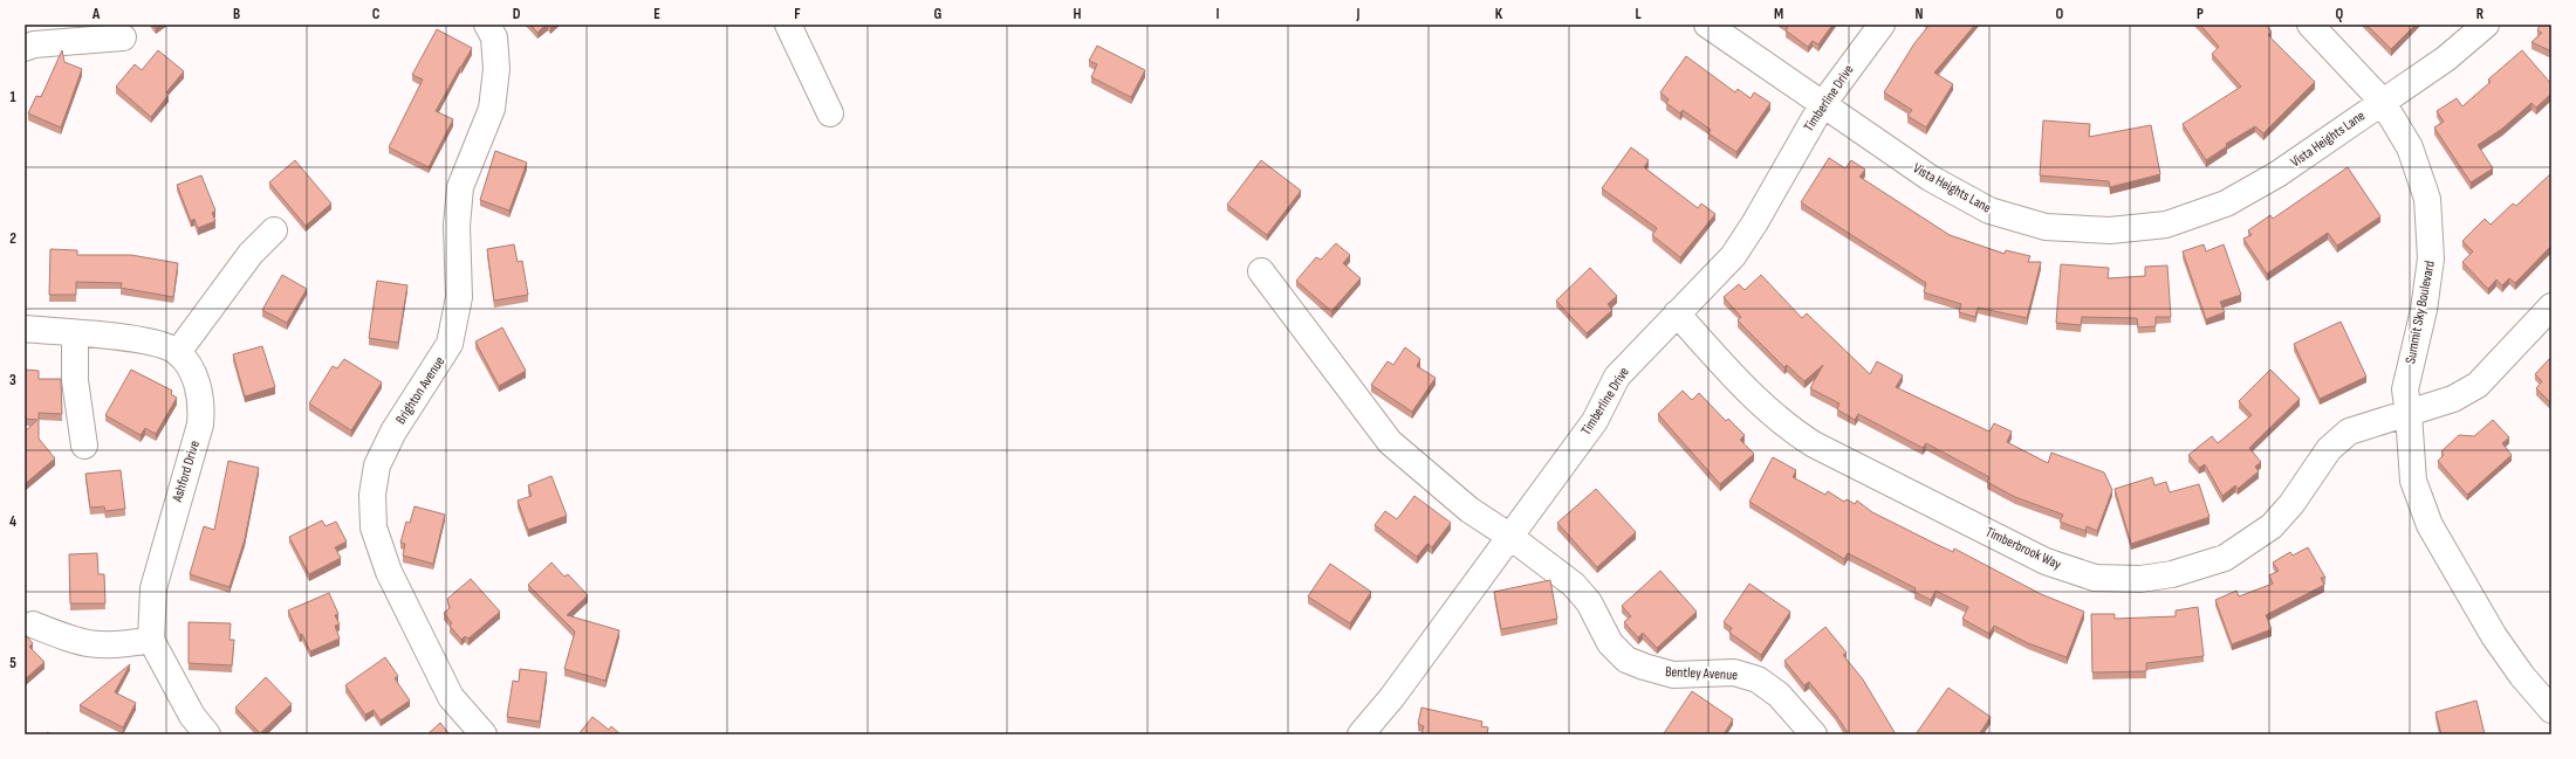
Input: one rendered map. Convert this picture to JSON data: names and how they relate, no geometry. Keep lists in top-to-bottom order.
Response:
{
  "streets": {
    "street": [
      "Timberline Drive",
      "Vista Heights Lane",
      "Summit Sky Boulevard",
      "Brighton Avenue",
      "Ashford Drive",
      "Timberbrook Way",
      "Bentley Avenue"
    ]
  },
  "crossings": [
    ["Timberline Drive", "Vista Heights Lane"],
    ["Timberline Drive", "Timberbrook Way"],
    ["Timberline Drive", "Bentley Avenue"],
    ["Vista Heights Lane", "Summit Sky Boulevard"],
    ["Summit Sky Boulevard", "Timberbrook Way"]
  ],
  "grid": {
    "columns": [
      "A",
      "B",
      "C",
      "D",
      "E",
      "F",
      "G",
      "H",
      "I",
      "J",
      "K",
      "L",
      "M",
      "N",
      "O",
      "P",
      "Q",
      "R"
    ],
    "rows": [
      "1",
      "2",
      "3",
      "4",
      "5"
    ]
  }
}
